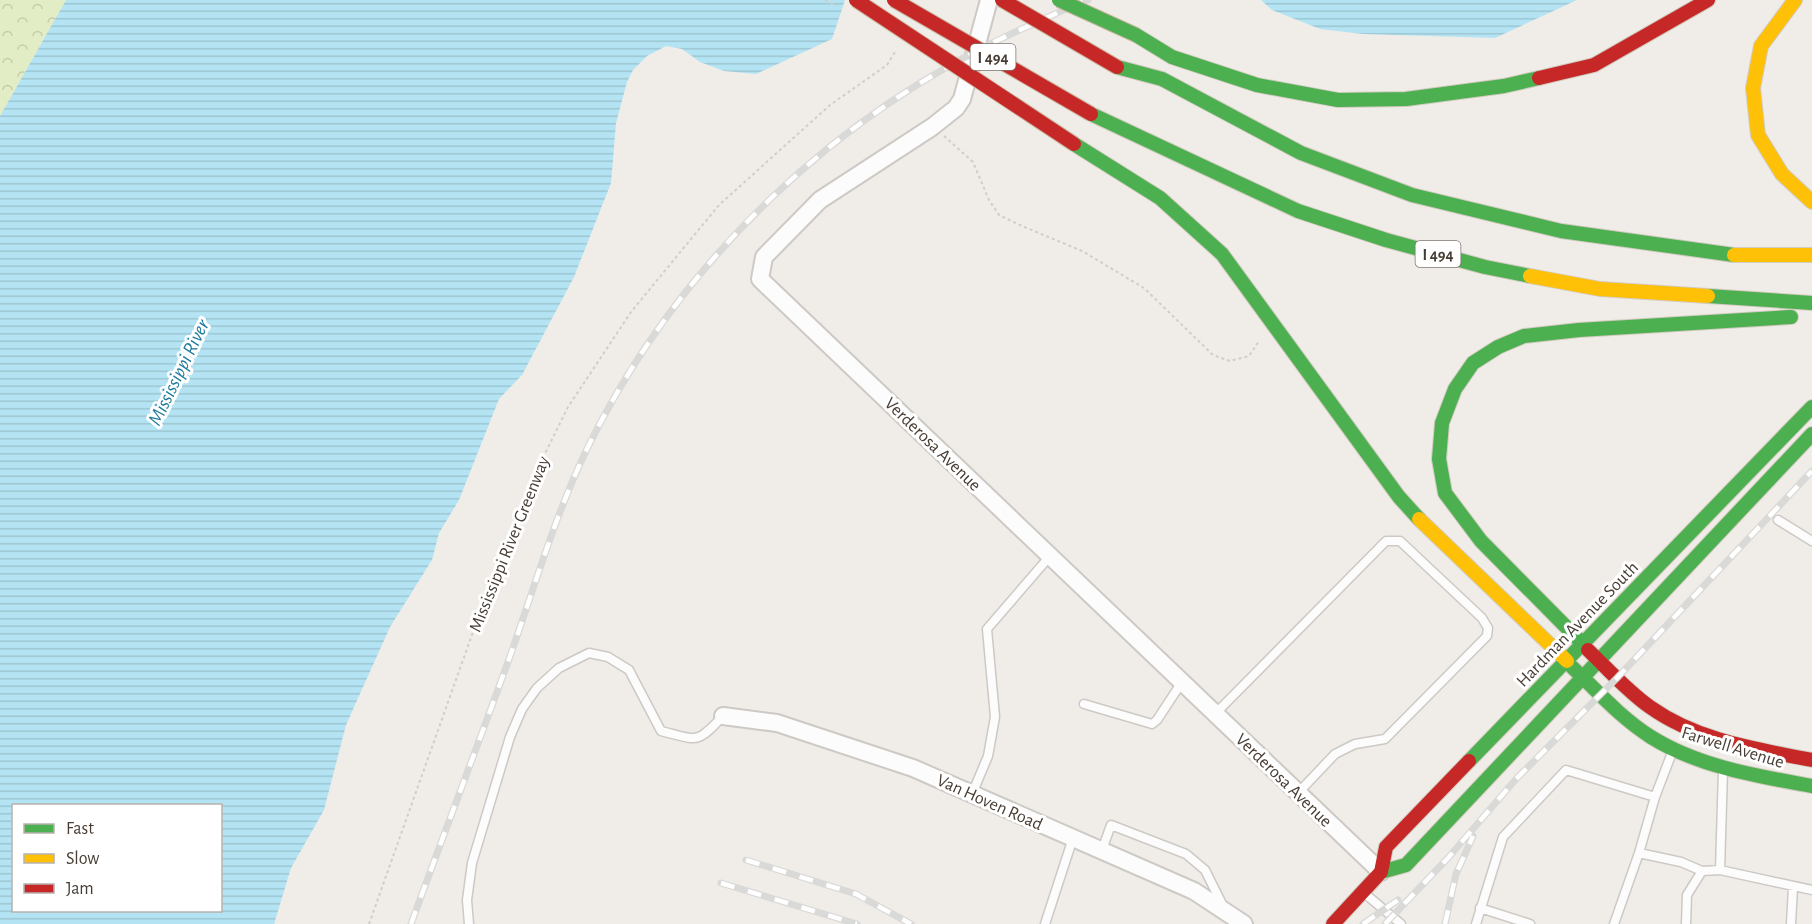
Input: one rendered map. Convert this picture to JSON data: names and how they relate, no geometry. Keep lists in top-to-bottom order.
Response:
{
  "streets": {
    "main road": ["I 494", "Hardman Avenue South", "Farwell Avenue"],
    "street": ["Verderosa Avenue", "Van Hoven Road"],
    "path": ["Mississippi River Greenway"]
  },
  "crossings": [
    ["I 494", "Farwell Avenue"],
    ["Verderosa Avenue", "Hardman Avenue South"],
    ["Hardman Avenue South", "Farwell Avenue"]
  ],
  "water": ["Mississippi River"],
  "legend": ["Fast", "Slow", "Jam"]
}
